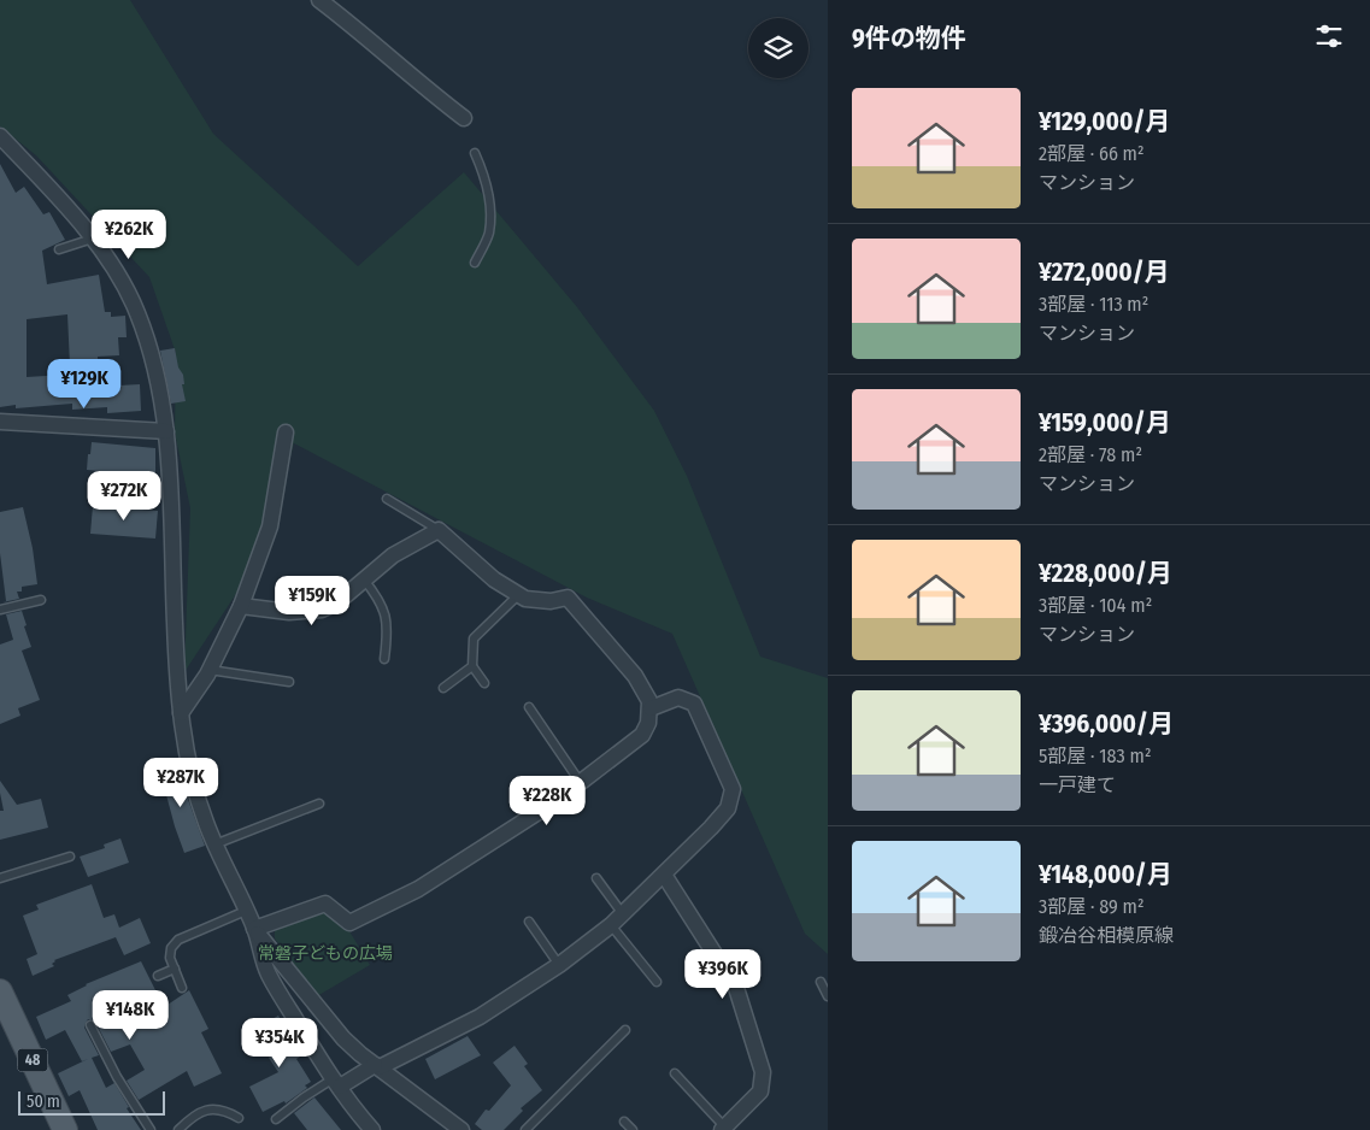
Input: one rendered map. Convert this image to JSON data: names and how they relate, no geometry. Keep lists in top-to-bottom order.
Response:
{
  "streets": {
    "main road": ["48"]
  },
  "parks": ["常磐子どもの広場"],
  "scale_bar": "50 m",
  "page": {
    "heading": "9件の物件",
    "list": [
      {
        "name": "¥129,000/月",
        "note": "2部屋 · 66 m² · マンション"
      },
      {
        "name": "¥272,000/月",
        "note": "3部屋 · 113 m² · マンション"
      },
      {
        "name": "¥159,000/月",
        "note": "2部屋 · 78 m² · マンション"
      },
      {
        "name": "¥228,000/月",
        "note": "3部屋 · 104 m² · マンション"
      },
      {
        "name": "¥396,000/月",
        "note": "5部屋 · 183 m² · 一戸建て"
      },
      {
        "name": "¥148,000/月",
        "note": "3部屋 · 89 m² · 鍛冶谷相模原線"
      }
    ],
    "price": [
      "¥262K",
      "¥129K",
      "¥272K",
      "¥159K",
      "¥287K",
      "¥228K",
      "¥396K",
      "¥148K",
      "¥354K"
    ],
    "scale": "50 m"
  }
}
